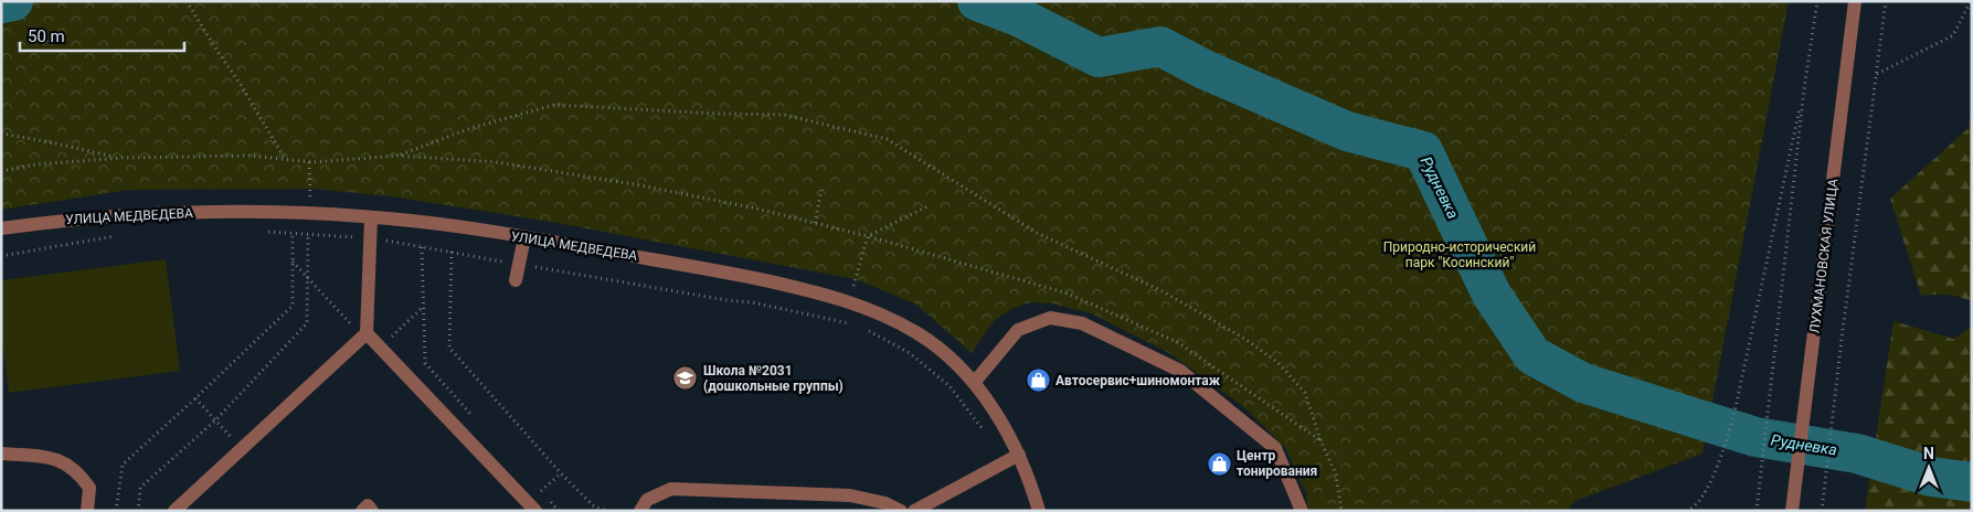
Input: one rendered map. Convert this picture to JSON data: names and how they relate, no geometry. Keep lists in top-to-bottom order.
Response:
{
  "streets": {
    "street": ["УЛИЦА МЕДВЕДЕВА", "ЛУХМАНОВСКАЯ УЛИЦА"]
  },
  "water": ["Рудневка"],
  "parks": ["Природно-исторический парк \"Косинский\""],
  "places": {
    "school or university": ["Школа №2031 (дошкольные группы)"],
    "shop": ["Автосервис+шиномонтаж", "Центр тонирования"]
  },
  "scale_bar": "50 m",
  "north": "top"
}
